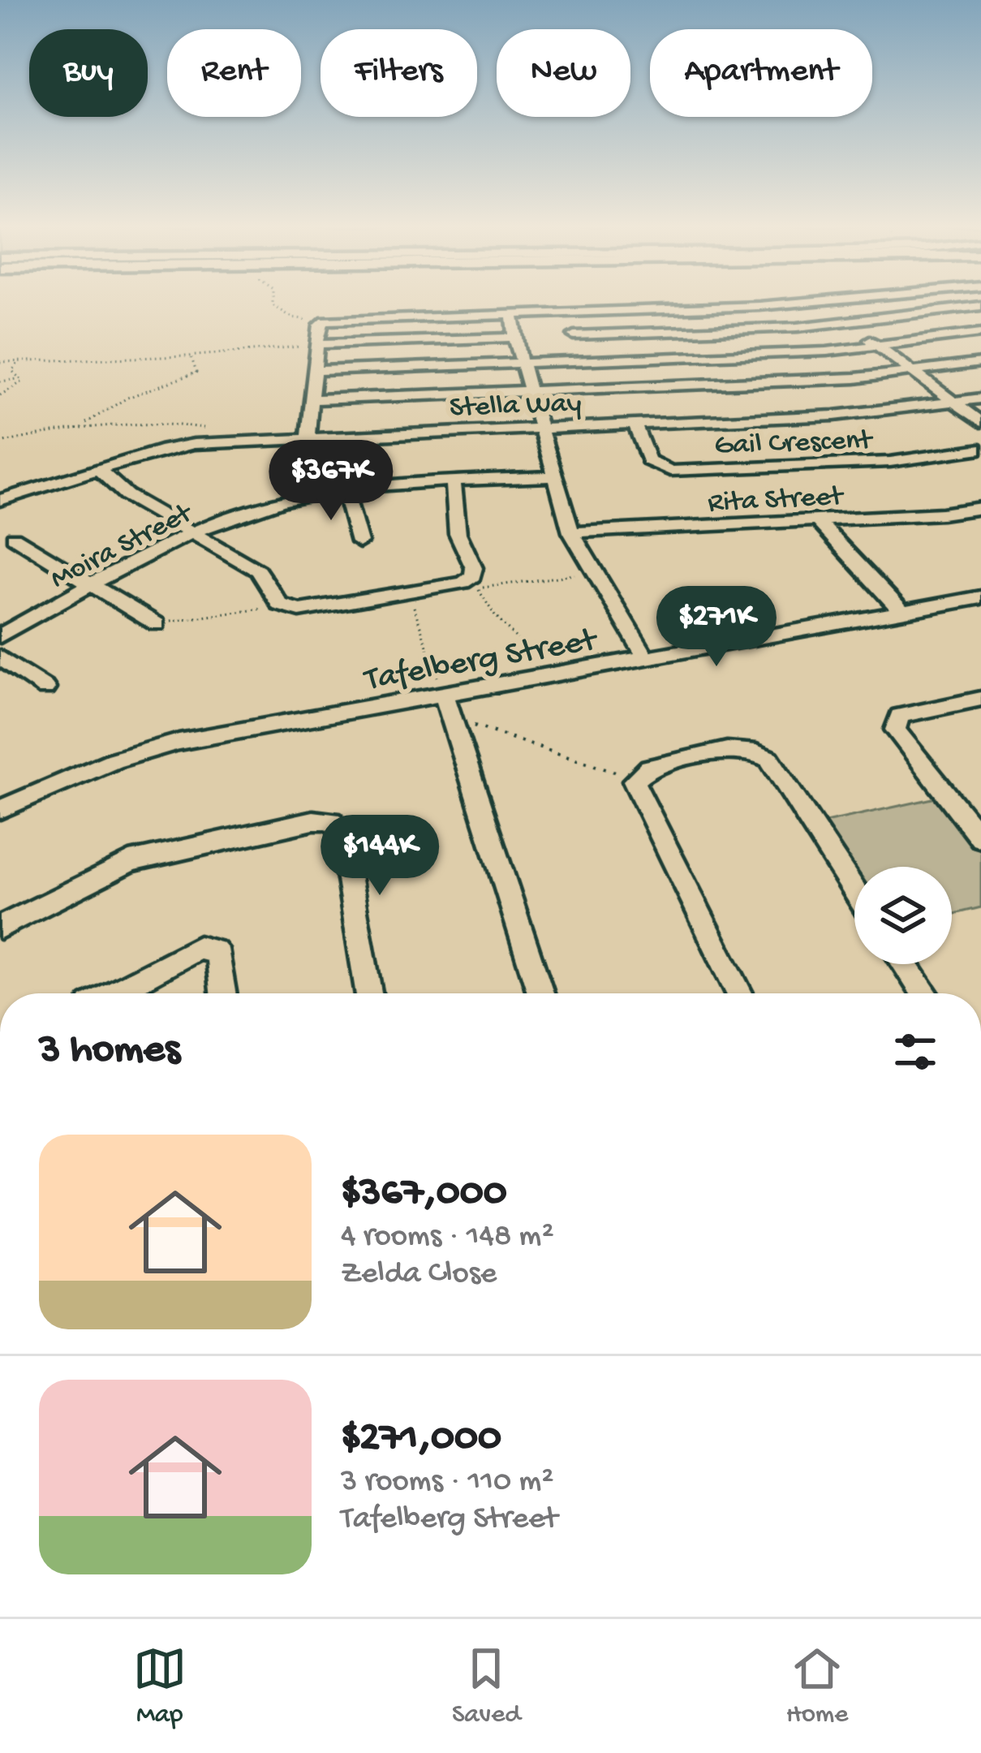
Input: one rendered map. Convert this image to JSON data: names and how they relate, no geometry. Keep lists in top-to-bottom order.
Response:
{
  "streets": {
    "street": [
      "Stella Way",
      "Gail Crescent",
      "Rita Street",
      "Moira Street",
      "Tafelberg Street"
    ]
  },
  "crossings": [
    ["Stella Way", "Gail Crescent"]
  ],
  "page": {
    "chip": [
      "Buy",
      "Rent",
      "Filters",
      "New",
      "Apartment"
    ],
    "price": ["$367K", "$271K", "$144K"],
    "heading": "3 homes",
    "list": [
      {
        "name": "$367,000",
        "note": "4 rooms · 148 m² · Zelda Close"
      },
      {
        "name": "$271,000",
        "note": "3 rooms · 110 m² · Tafelberg Street"
      }
    ],
    "tabs": ["Map", "Saved", "Home"]
  }
}
